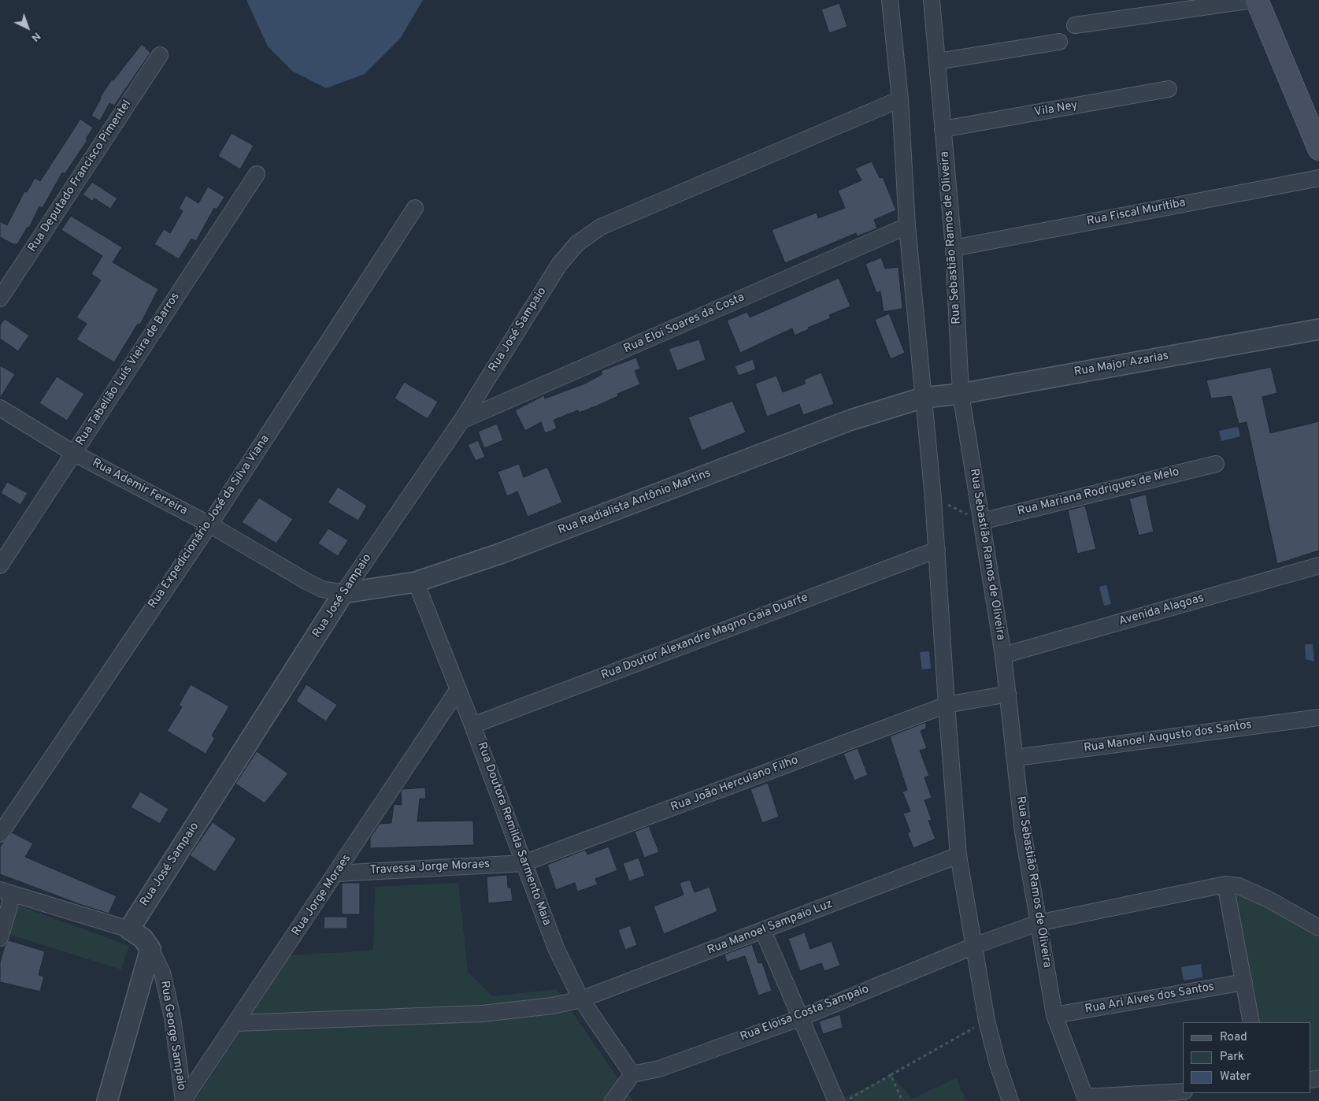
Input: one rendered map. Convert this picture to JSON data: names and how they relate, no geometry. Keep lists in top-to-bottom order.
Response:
{
  "streets": {
    "street": [
      "Vila Ney",
      "Rua Deputado Francisco Pimentel",
      "Rua Fiscal Muritiba",
      "Rua Sebastião Ramos de Oliveira",
      "Rua Eloi Soares da Costa",
      "Rua José Sampaio",
      "Rua Major Azarias",
      "Rua Tabelião Luís Vieira de Barros",
      "Rua Ademir Ferreira",
      "Rua Mariana Rodrigues de Melo",
      "Rua Radialista Antônio Martins",
      "Rua Expedicionário José da Silva Viana",
      "Avenida Alagoas",
      "Rua Doutor Alexandre Magno Gaia Duarte",
      "Rua Manoel Augusto dos Santos",
      "Rua João Herculano Filho",
      "Rua Doutora Remilda Sarmento Maia",
      "Travessa Jorge Moraes",
      "Rua Jorge Moraes",
      "Rua Manoel Sampaio Luz",
      "Rua Ari Alves dos Santos",
      "Rua Eloisa Costa Sampaio",
      "Rua George Sampaio"
    ]
  },
  "crossings": [
    ["Vila Ney", "Rua Sebastião Ramos de Oliveira"],
    ["Rua Fiscal Muritiba", "Rua Sebastião Ramos de Oliveira"],
    ["Rua Sebastião Ramos de Oliveira", "Rua Major Azarias"],
    ["Rua Sebastião Ramos de Oliveira", "Rua Mariana Rodrigues de Melo"],
    ["Rua Sebastião Ramos de Oliveira", "Avenida Alagoas"],
    ["Rua Sebastião Ramos de Oliveira", "Rua Manoel Augusto dos Santos"],
    ["Rua Sebastião Ramos de Oliveira", "Rua João Herculano Filho"],
    ["Rua Sebastião Ramos de Oliveira", "Rua Ari Alves dos Santos"],
    ["Rua Sebastião Ramos de Oliveira", "Rua Eloisa Costa Sampaio"],
    ["Rua Eloi Soares da Costa", "Rua José Sampaio"],
    ["Rua José Sampaio", "Rua Ademir Ferreira"],
    ["Rua José Sampaio", "Rua Radialista Antônio Martins"],
    ["Rua Major Azarias", "Rua Radialista Antônio Martins"],
    ["Rua Tabelião Luís Vieira de Barros", "Rua Ademir Ferreira"],
    ["Rua Ademir Ferreira", "Rua Radialista Antônio Martins"],
    ["Rua Ademir Ferreira", "Rua Expedicionário José da Silva Viana"],
    ["Rua Radialista Antônio Martins", "Rua Doutora Remilda Sarmento Maia"],
    ["Rua Doutor Alexandre Magno Gaia Duarte", "Rua Doutora Remilda Sarmento Maia"],
    ["Rua João Herculano Filho", "Rua Doutora Remilda Sarmento Maia"],
    ["Rua João Herculano Filho", "Travessa Jorge Moraes"],
    ["Rua Doutora Remilda Sarmento Maia", "Travessa Jorge Moraes"],
    ["Rua Doutora Remilda Sarmento Maia", "Rua Jorge Moraes"],
    ["Rua Doutora Remilda Sarmento Maia", "Rua Manoel Sampaio Luz"],
    ["Rua Doutora Remilda Sarmento Maia", "Rua Eloisa Costa Sampaio"],
    ["Travessa Jorge Moraes", "Rua Jorge Moraes"],
    ["Rua Jorge Moraes", "Rua Manoel Sampaio Luz"],
    ["Rua Jorge Moraes", "Rua George Sampaio"]
  ],
  "legend": ["Road", "Park", "Water"],
  "north": "bottom right"
}
